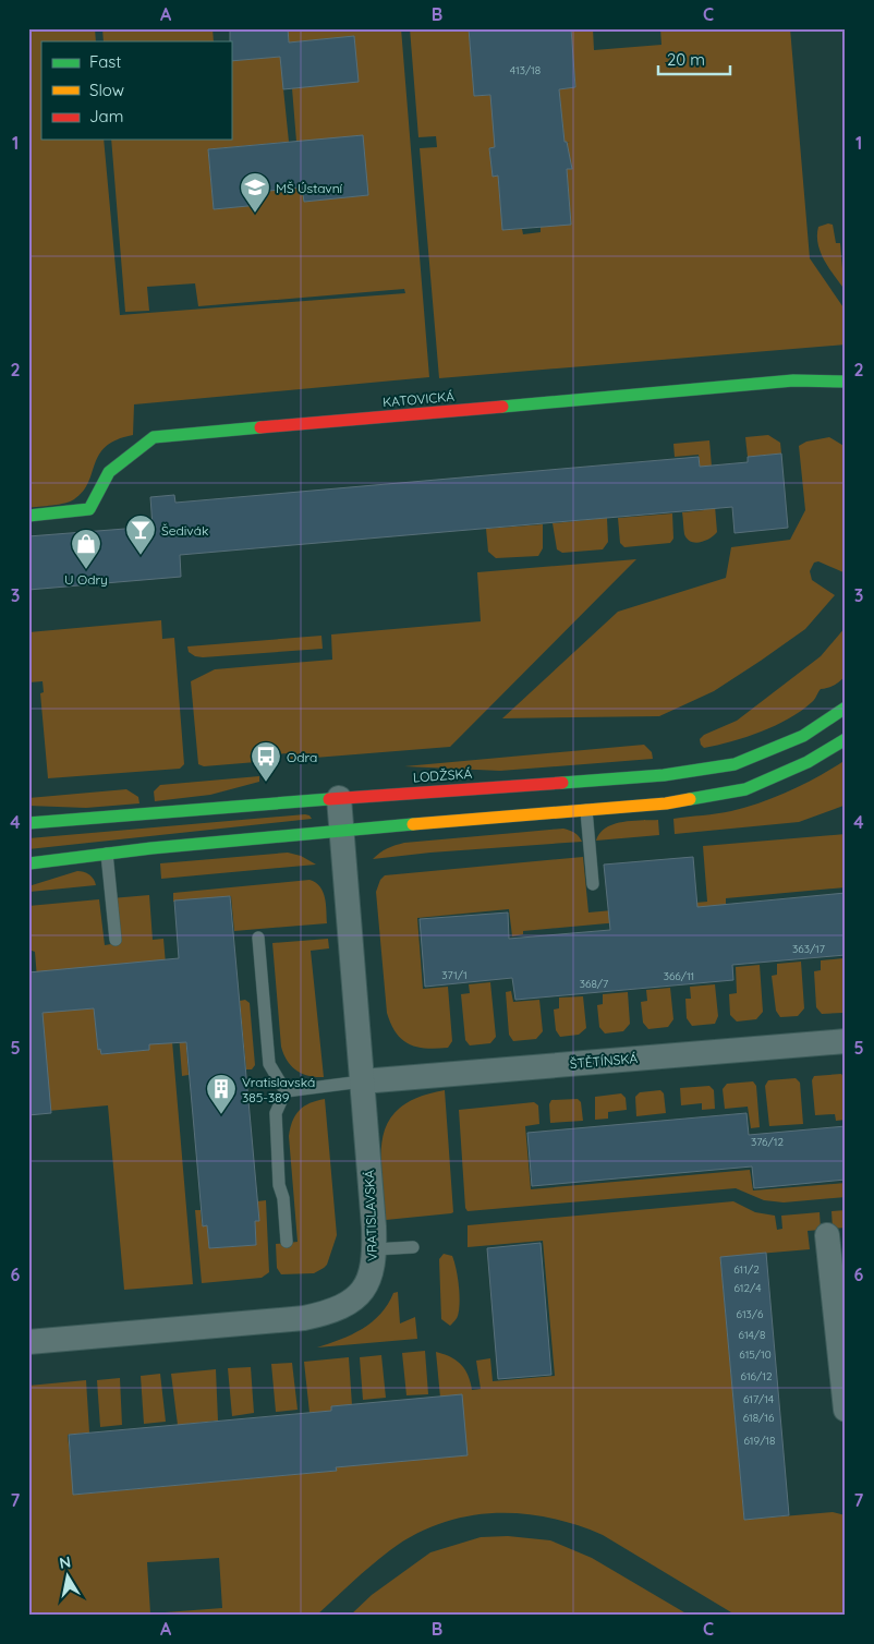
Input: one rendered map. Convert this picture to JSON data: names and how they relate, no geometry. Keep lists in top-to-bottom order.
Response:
{
  "streets": {
    "street": [
      "KATOVICKÁ",
      "LODŽSKÁ",
      "ŠTĚTÍNSKÁ",
      "VRATISLAVSKÁ"
    ]
  },
  "crossings": [
    ["LODŽSKÁ", "VRATISLAVSKÁ"],
    ["ŠTĚTÍNSKÁ", "VRATISLAVSKÁ"]
  ],
  "places": {
    "school or university": ["MŠ Ústavní"],
    "bar": ["Šedivák"],
    "shop": ["U Odry"],
    "bus stop": ["Odra"],
    "building": ["Vratislavská 385-389"]
  },
  "house_numbers": [
    "413/18",
    "363/17",
    "371/1",
    "366/11",
    "368/7",
    "376/12",
    "611/2",
    "612/4",
    "613/6",
    "614/8",
    "615/10",
    "616/12",
    "617/14",
    "618/16",
    "619/18"
  ],
  "legend": ["Fast", "Slow", "Jam"],
  "scale_bar": "20 m",
  "north": "top",
  "grid": {
    "columns": ["A", "B", "C"],
    "rows": [
      "1",
      "2",
      "3",
      "4",
      "5",
      "6",
      "7"
    ]
  }
}
